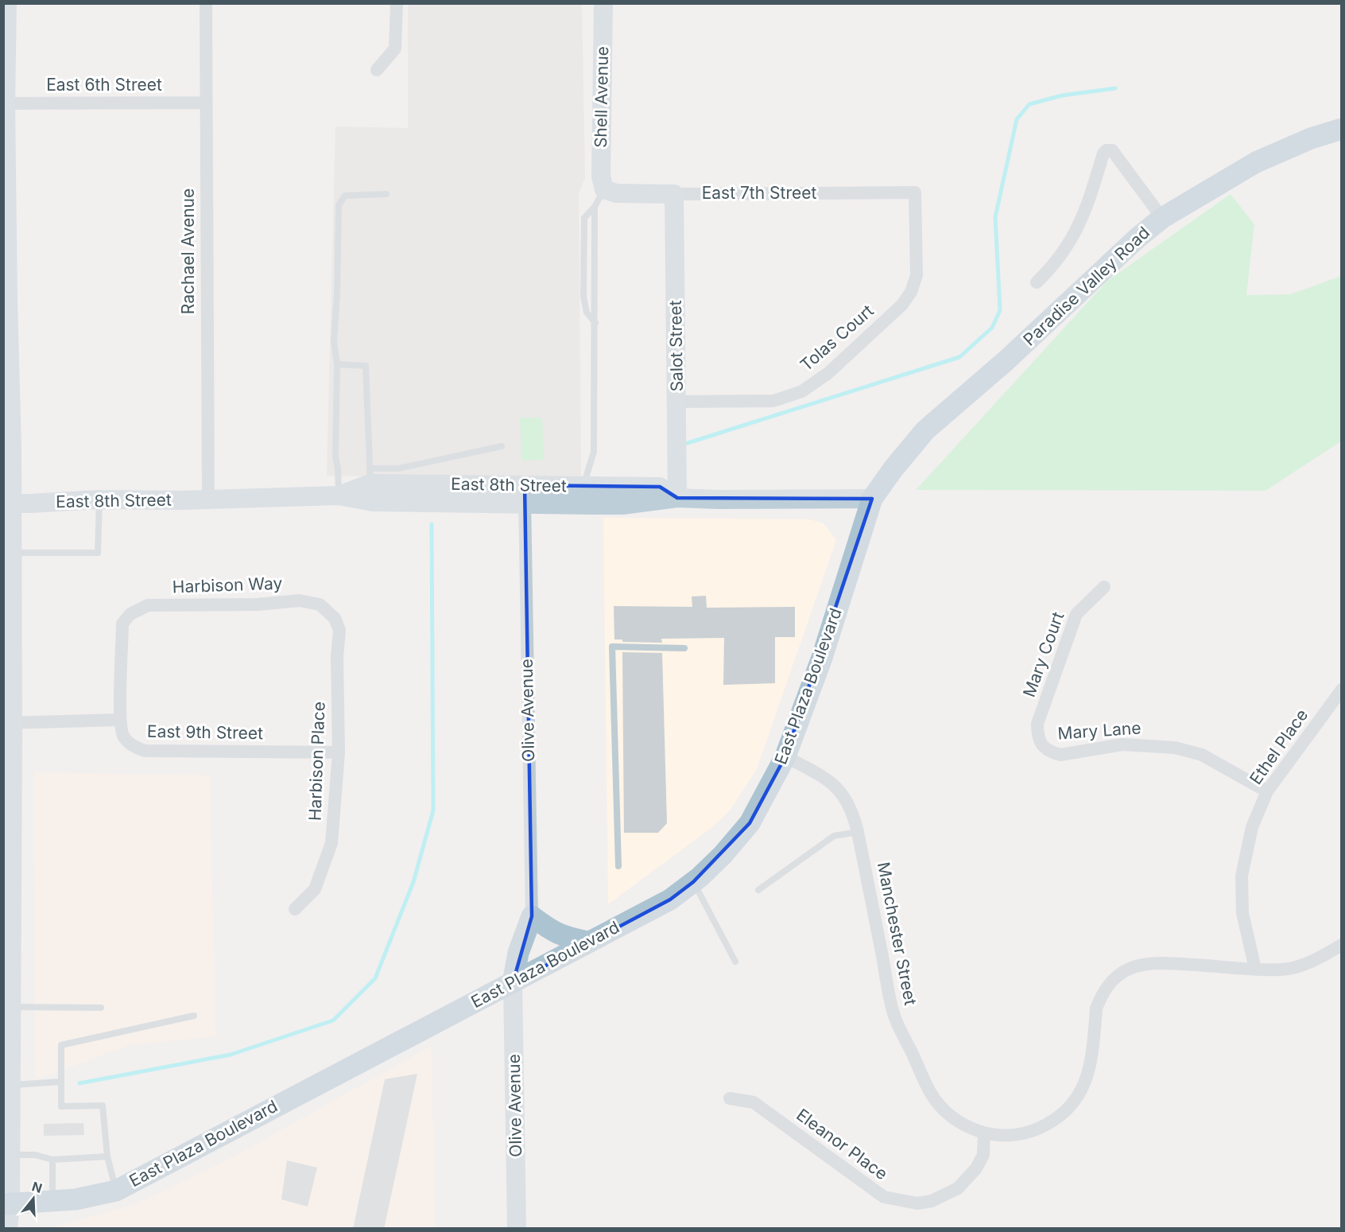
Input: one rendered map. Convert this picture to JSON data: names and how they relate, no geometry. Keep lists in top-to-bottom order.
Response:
{
  "streets": {
    "main road": [
      "Shell Avenue",
      "East 7th Street",
      "Paradise Valley Road",
      "Salot Street",
      "East 8th Street",
      "East Plaza Boulevard",
      "Olive Avenue"
    ],
    "street": [
      "East 6th Street",
      "Rachael Avenue",
      "Tolas Court",
      "Harbison Way",
      "Mary Court",
      "Mary Lane",
      "East 9th Street",
      "Ethel Place",
      "Harbison Place",
      "Manchester Street",
      "Eleanor Place"
    ]
  },
  "crossings": [
    ["East 6th Street", "Rachael Avenue"],
    ["Shell Avenue", "East 7th Street"],
    ["East 7th Street", "Tolas Court"],
    ["East 7th Street", "Salot Street"],
    ["Rachael Avenue", "East 8th Street"],
    ["Paradise Valley Road", "East 8th Street"],
    ["Paradise Valley Road", "East Plaza Boulevard"],
    ["Tolas Court", "Salot Street"],
    ["Salot Street", "East 8th Street"],
    ["East 8th Street", "East Plaza Boulevard"],
    ["East 8th Street", "Olive Avenue"],
    ["Harbison Way", "East 9th Street"],
    ["Harbison Way", "Harbison Place"],
    ["Mary Court", "Mary Lane"],
    ["East Plaza Boulevard", "Olive Avenue"],
    ["East Plaza Boulevard", "Manchester Street"],
    ["Mary Lane", "Ethel Place"],
    ["East 9th Street", "Harbison Place"],
    ["Ethel Place", "Manchester Street"],
    ["Manchester Street", "Eleanor Place"]
  ],
  "north": "top"
}
